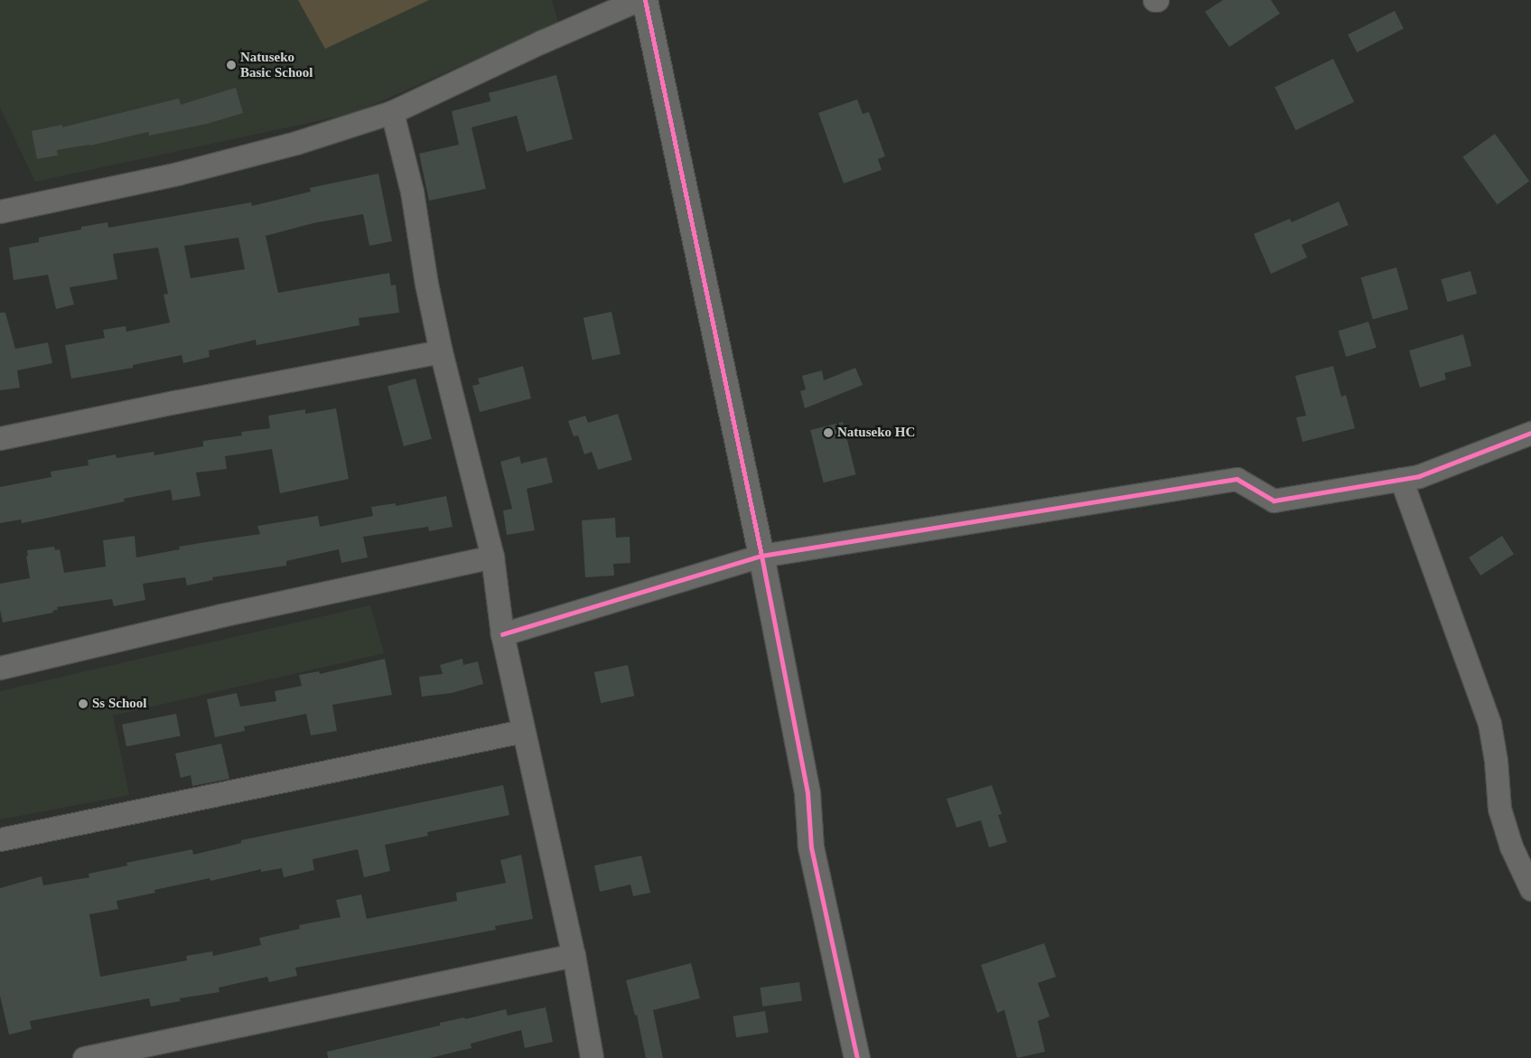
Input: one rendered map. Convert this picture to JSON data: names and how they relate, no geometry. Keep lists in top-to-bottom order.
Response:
{
  "places": ["Natuseko Basic School", "Natuseko HC", "Ss School"]
}
